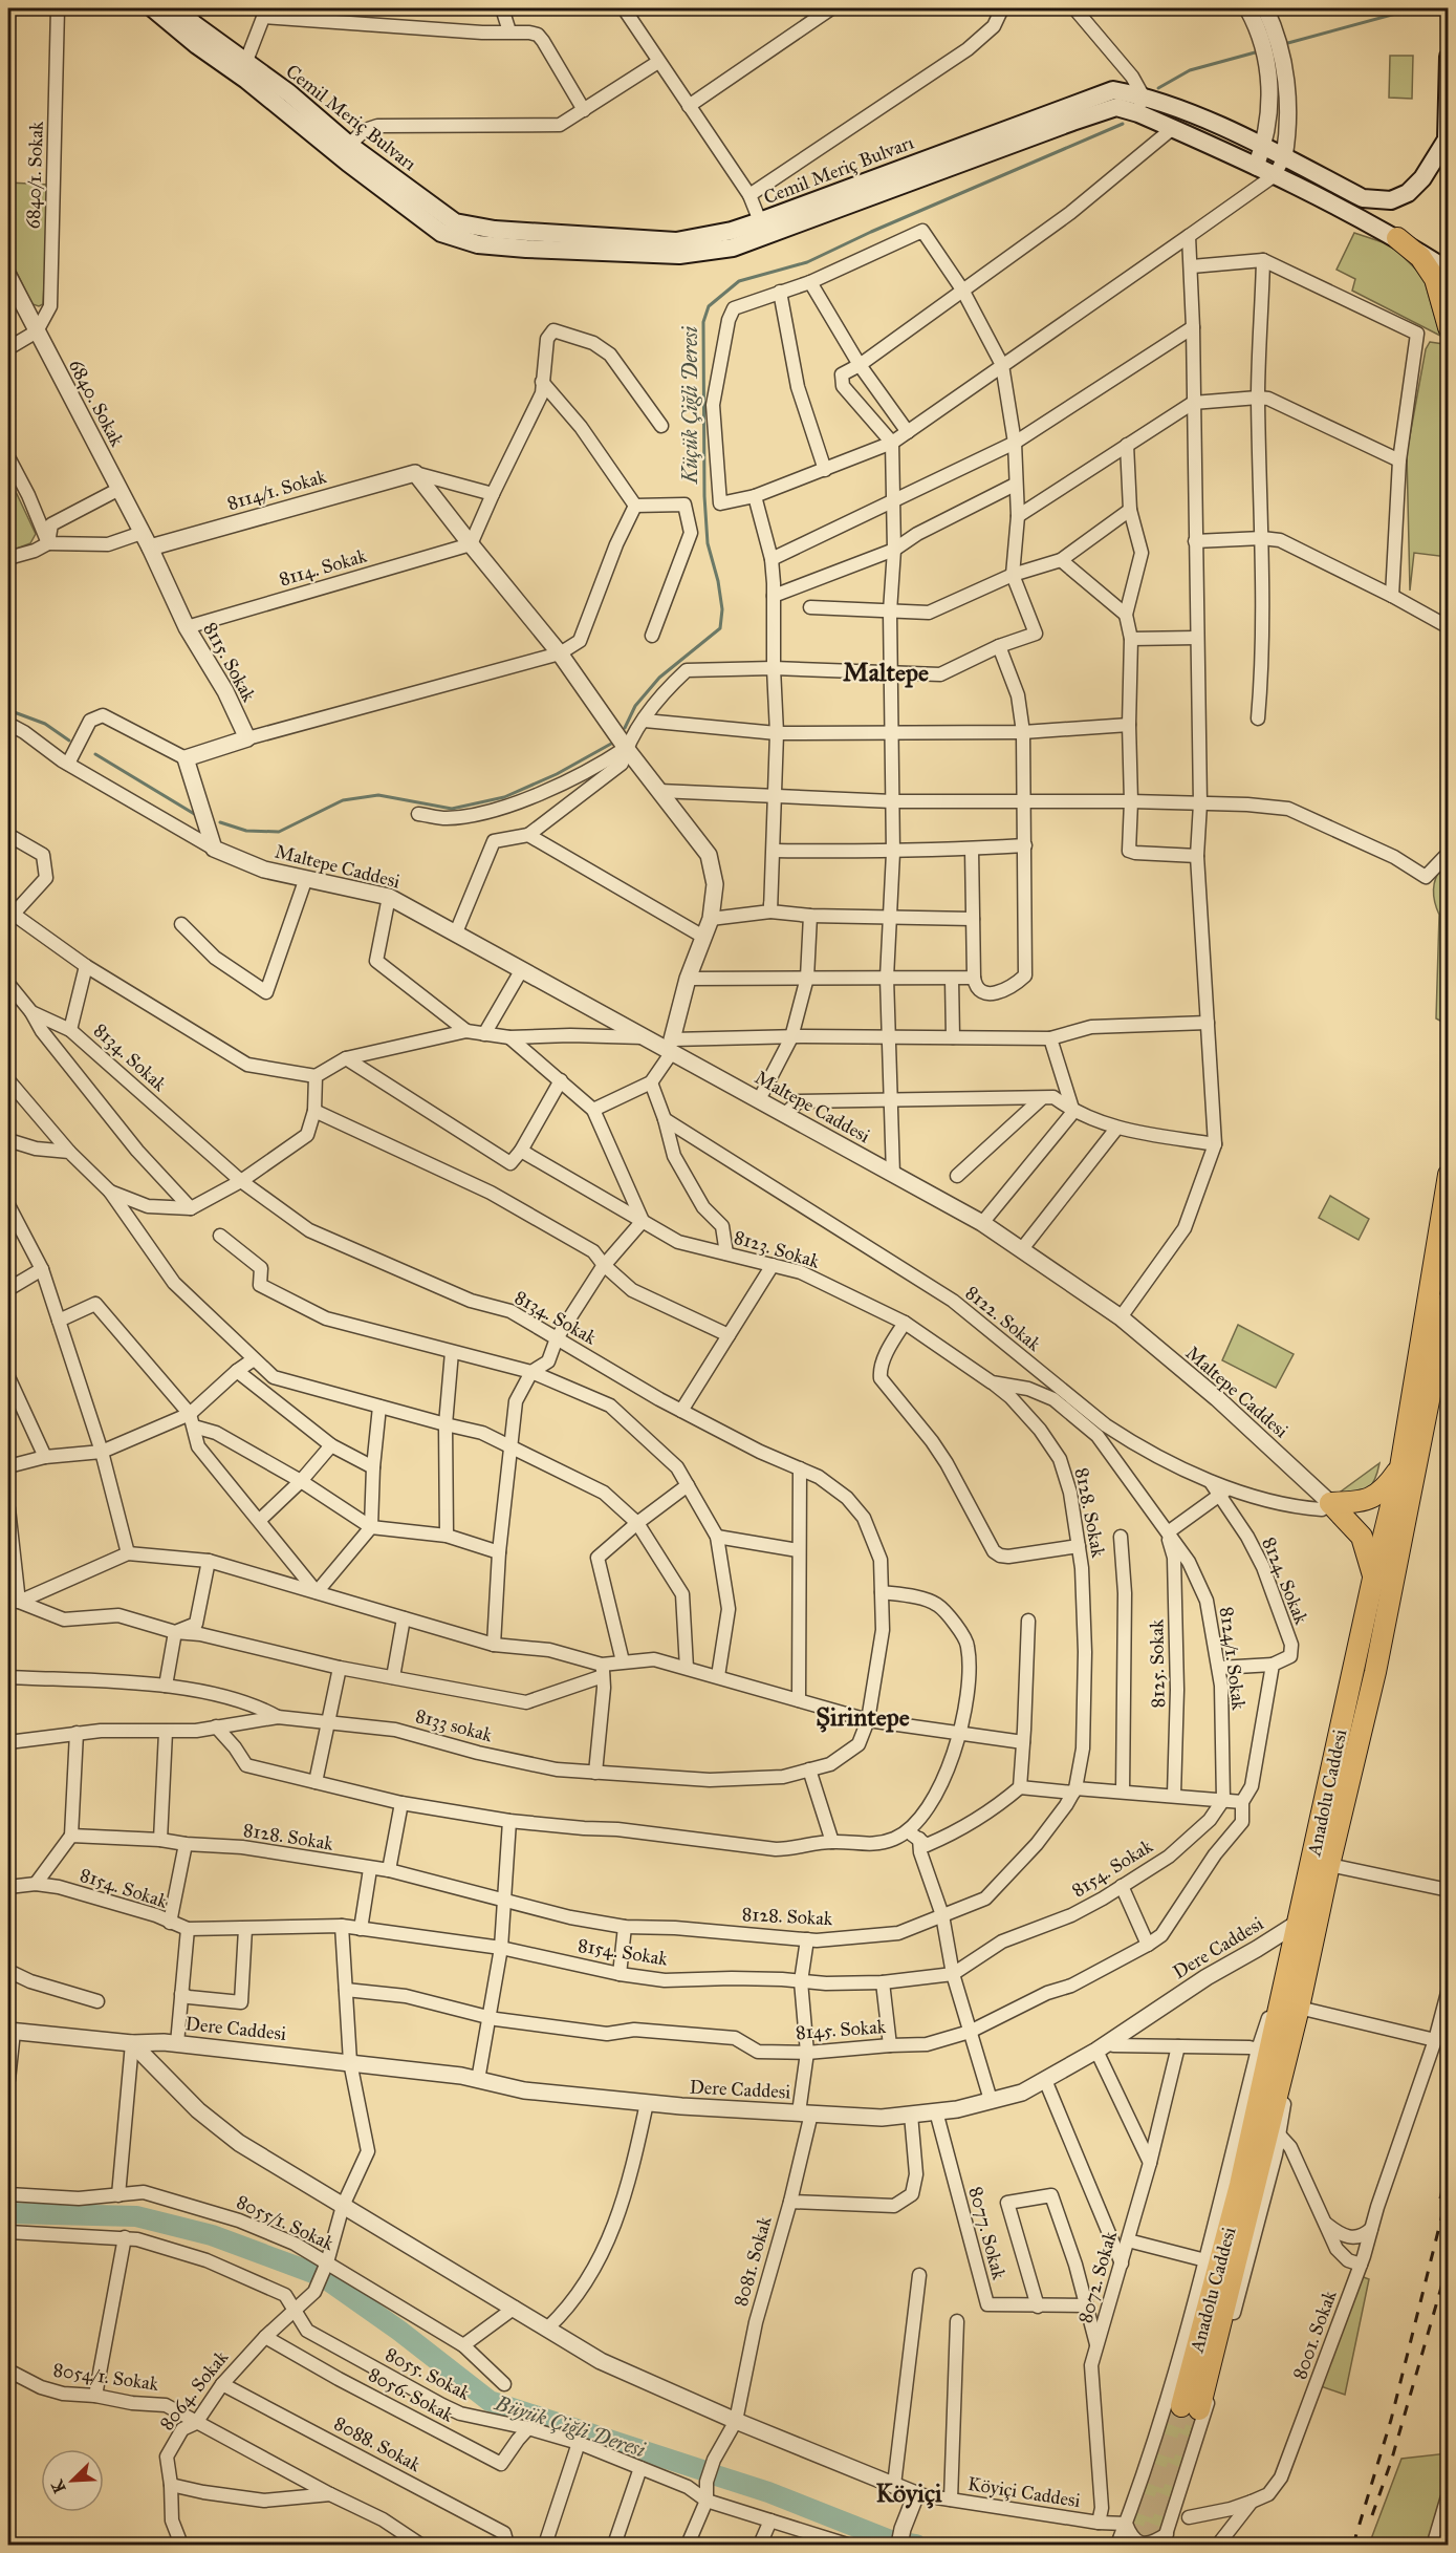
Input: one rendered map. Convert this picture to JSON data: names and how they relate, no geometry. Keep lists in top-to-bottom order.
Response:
{
  "streets": {
    "highway": ["Anadolu Caddesi"],
    "main road": ["Cemil Meriç Bulvarı"],
    "street": [
      "6840/1. Sokak",
      "6840. Sokak",
      "8114/1. Sokak",
      "8114. Sokak",
      "8115. Sokak",
      "Maltepe Caddesi",
      "8134. Sokak",
      "8123. Sokak",
      "8122. Sokak",
      "8128. Sokak",
      "8124. Sokak",
      "8124/1. Sokak",
      "8125. Sokak",
      "8133 sokak",
      "8154. Sokak",
      "Dere Caddesi",
      "8145. Sokak",
      "8055/1. Sokak",
      "8077. Sokak",
      "8081. Sokak",
      "8072. Sokak",
      "8001. Sokak",
      "8055. Sokak",
      "8054/1. Sokak",
      "8064. Sokak",
      "8056. Sokak",
      "8088. Sokak",
      "Köyiçi Caddesi"
    ]
  },
  "crossings": [
    ["6840/1. Sokak", "6840. Sokak"],
    ["6840. Sokak", "8114/1. Sokak"],
    ["6840. Sokak", "8115. Sokak"],
    ["8114/1. Sokak", "8115. Sokak"],
    ["8114. Sokak", "8115. Sokak"],
    ["Maltepe Caddesi", "8122. Sokak"],
    ["8134. Sokak", "8133 sokak"],
    ["8123. Sokak", "8128. Sokak"],
    ["8123. Sokak", "8124/1. Sokak"],
    ["8123. Sokak", "8125. Sokak"],
    ["8122. Sokak", "8124. Sokak"],
    ["8128. Sokak", "8081. Sokak"],
    ["8124/1. Sokak", "8125. Sokak"],
    ["8124/1. Sokak", "8154. Sokak"],
    ["Anadolu Caddesi", "Dere Caddesi"],
    ["8154. Sokak", "8081. Sokak"],
    ["Dere Caddesi", "8077. Sokak"],
    ["Dere Caddesi", "8081. Sokak"],
    ["8145. Sokak", "8081. Sokak"],
    ["8055/1. Sokak", "8064. Sokak"],
    ["8081. Sokak", "8055. Sokak"],
    ["8072. Sokak", "Köyiçi Caddesi"],
    ["8055. Sokak", "8064. Sokak"],
    ["8055. Sokak", "8056. Sokak"],
    ["8054/1. Sokak", "8064. Sokak"],
    ["8064. Sokak", "8056. Sokak"],
    ["8064. Sokak", "8088. Sokak"]
  ],
  "districts": ["Maltepe", "Şirintepe", "Köyiçi"],
  "water": ["Küçük Çiğli Deresi", "Büyük Çiğli Deresi"],
  "north": "bottom left"
}
